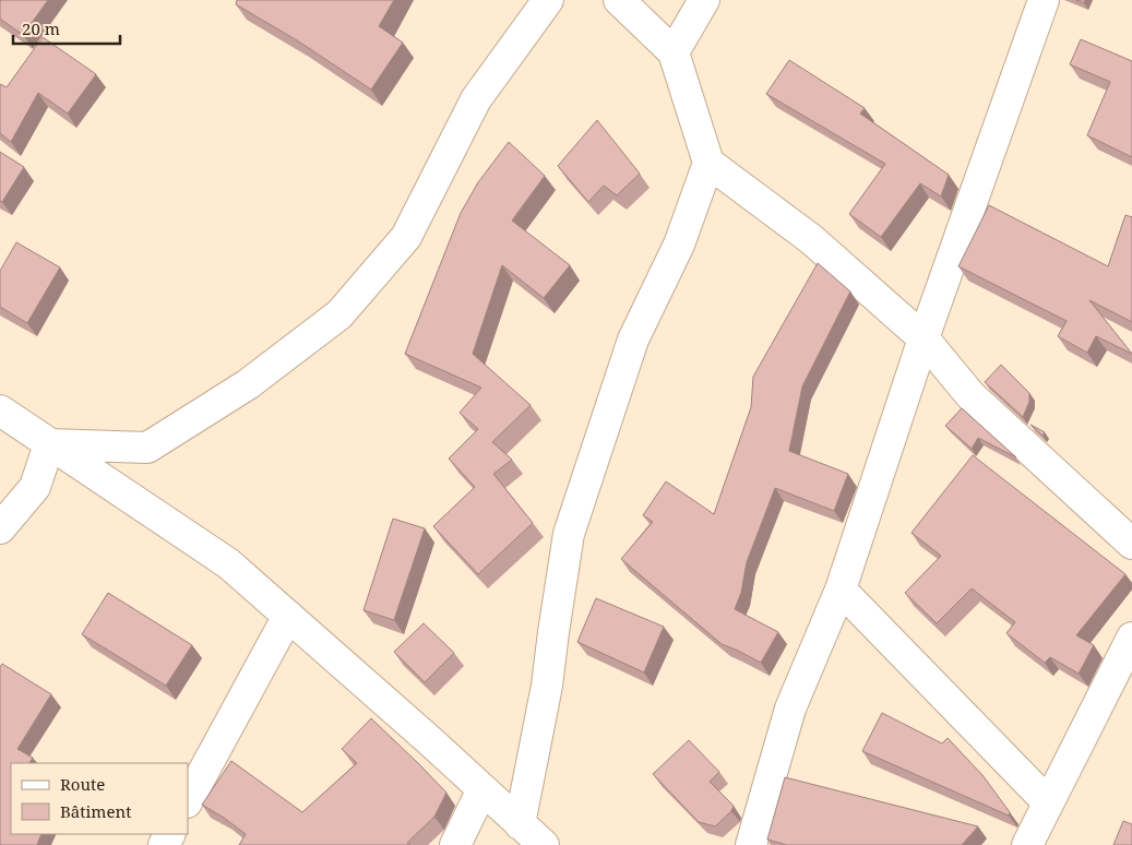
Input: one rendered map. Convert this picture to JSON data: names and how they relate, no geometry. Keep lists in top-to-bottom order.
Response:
{
  "legend": ["Route", "Bâtiment"],
  "scale_bar": "20 m"
}
